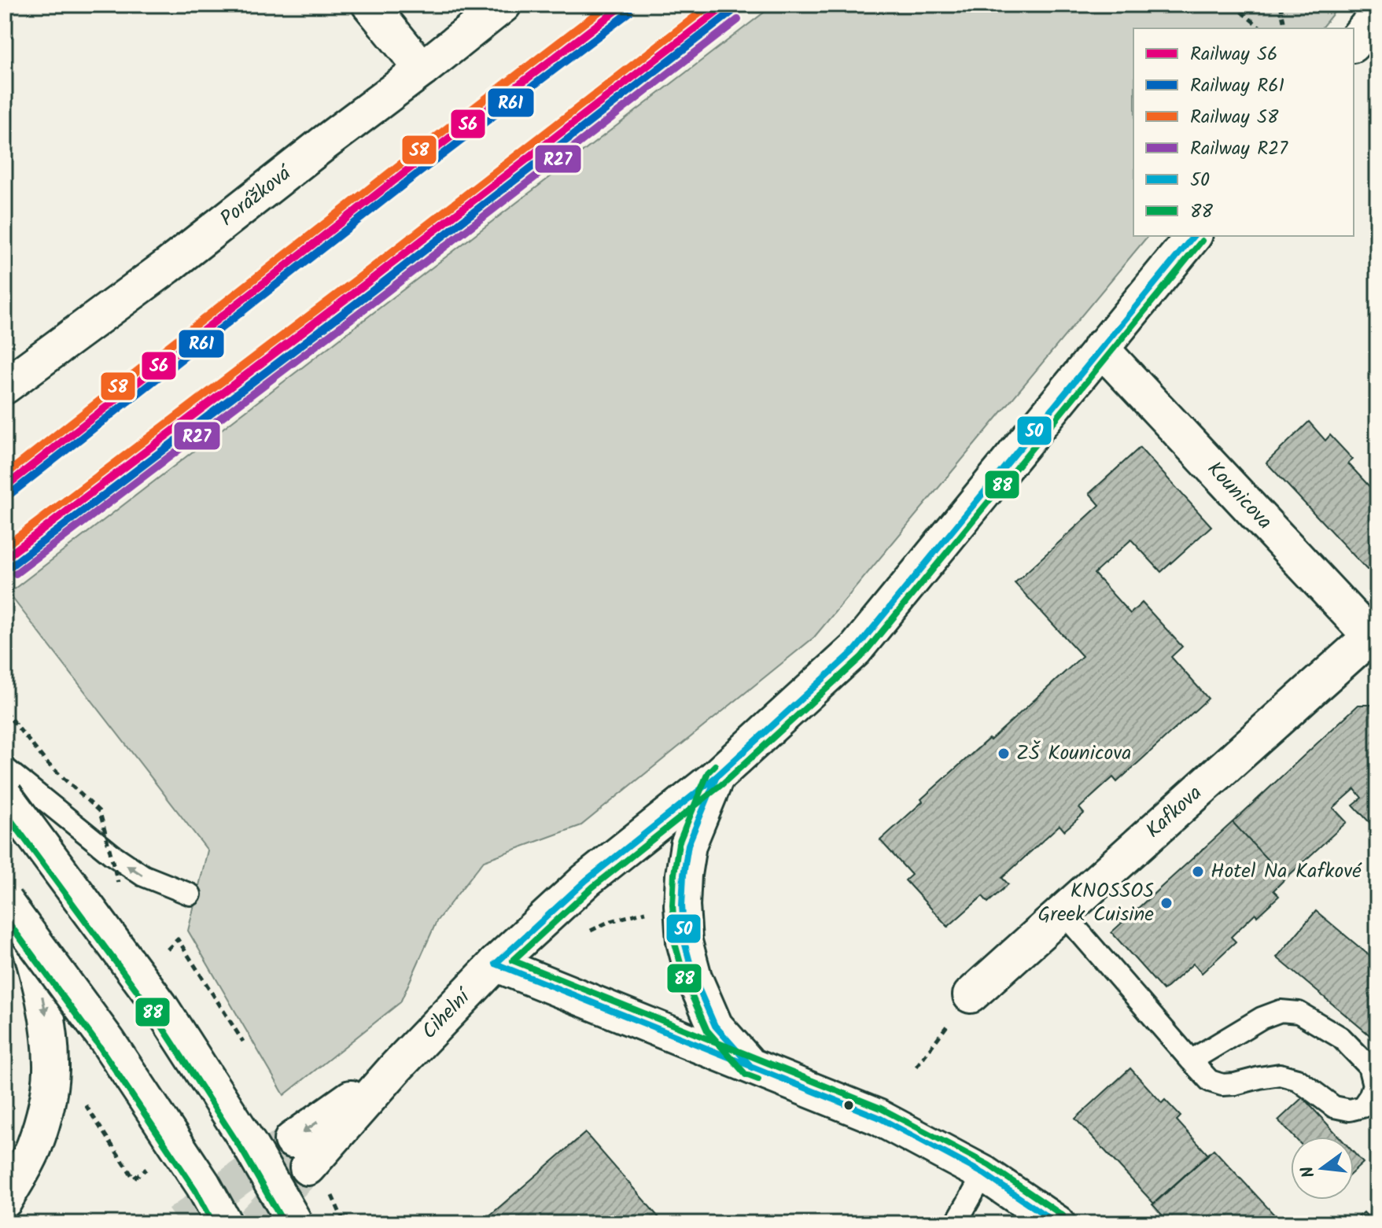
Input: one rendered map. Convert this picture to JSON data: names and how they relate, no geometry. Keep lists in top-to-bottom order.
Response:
{
  "streets": {
    "main road": [
      "Porážková",
      "Kounicova",
      "Kafkova",
      "Cihelní"
    ]
  },
  "crossings": [
    ["Kounicova", "Kafkova"],
    ["Kounicova", "Cihelní"]
  ],
  "places": ["ZŠ Kounicova", "Hotel Na Kafkové", "KNOSSOS Greek Cuisine"],
  "lines": [
    "rail line S6",
    "rail line S8",
    "rail line R61",
    "rail line R27",
    "transit line 50",
    "transit line 88"
  ],
  "legend": [
    "Railway S6",
    "Railway R61",
    "Railway S8",
    "Railway R27",
    "50",
    "88"
  ],
  "north": "left"
}
